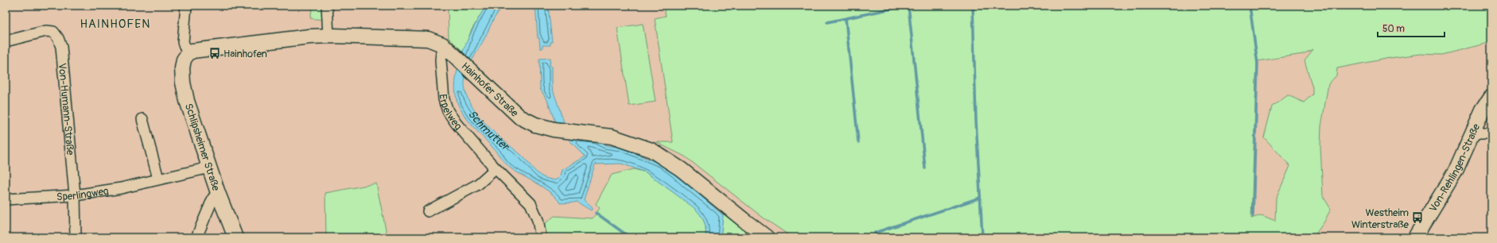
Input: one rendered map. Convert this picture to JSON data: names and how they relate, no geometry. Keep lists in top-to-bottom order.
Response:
{
  "streets": {
    "street": [
      "Hainhofer Straße",
      "Von-Humann-Straße",
      "Erpelweg",
      "Schlipsheimer Straße",
      "Von-Rehlingen-Straße",
      "Sperlingweg"
    ]
  },
  "crossings": [
    ["Hainhofer Straße", "Erpelweg"],
    ["Hainhofer Straße", "Schlipsheimer Straße"],
    ["Von-Humann-Straße", "Sperlingweg"],
    ["Schlipsheimer Straße", "Sperlingweg"]
  ],
  "districts": ["HAINHOFEN"],
  "water": ["Schmutter"],
  "places": {
    "bus stop": ["Hainhofen", "Westheim Winterstraße"]
  },
  "scale_bar": "50 m"
}
